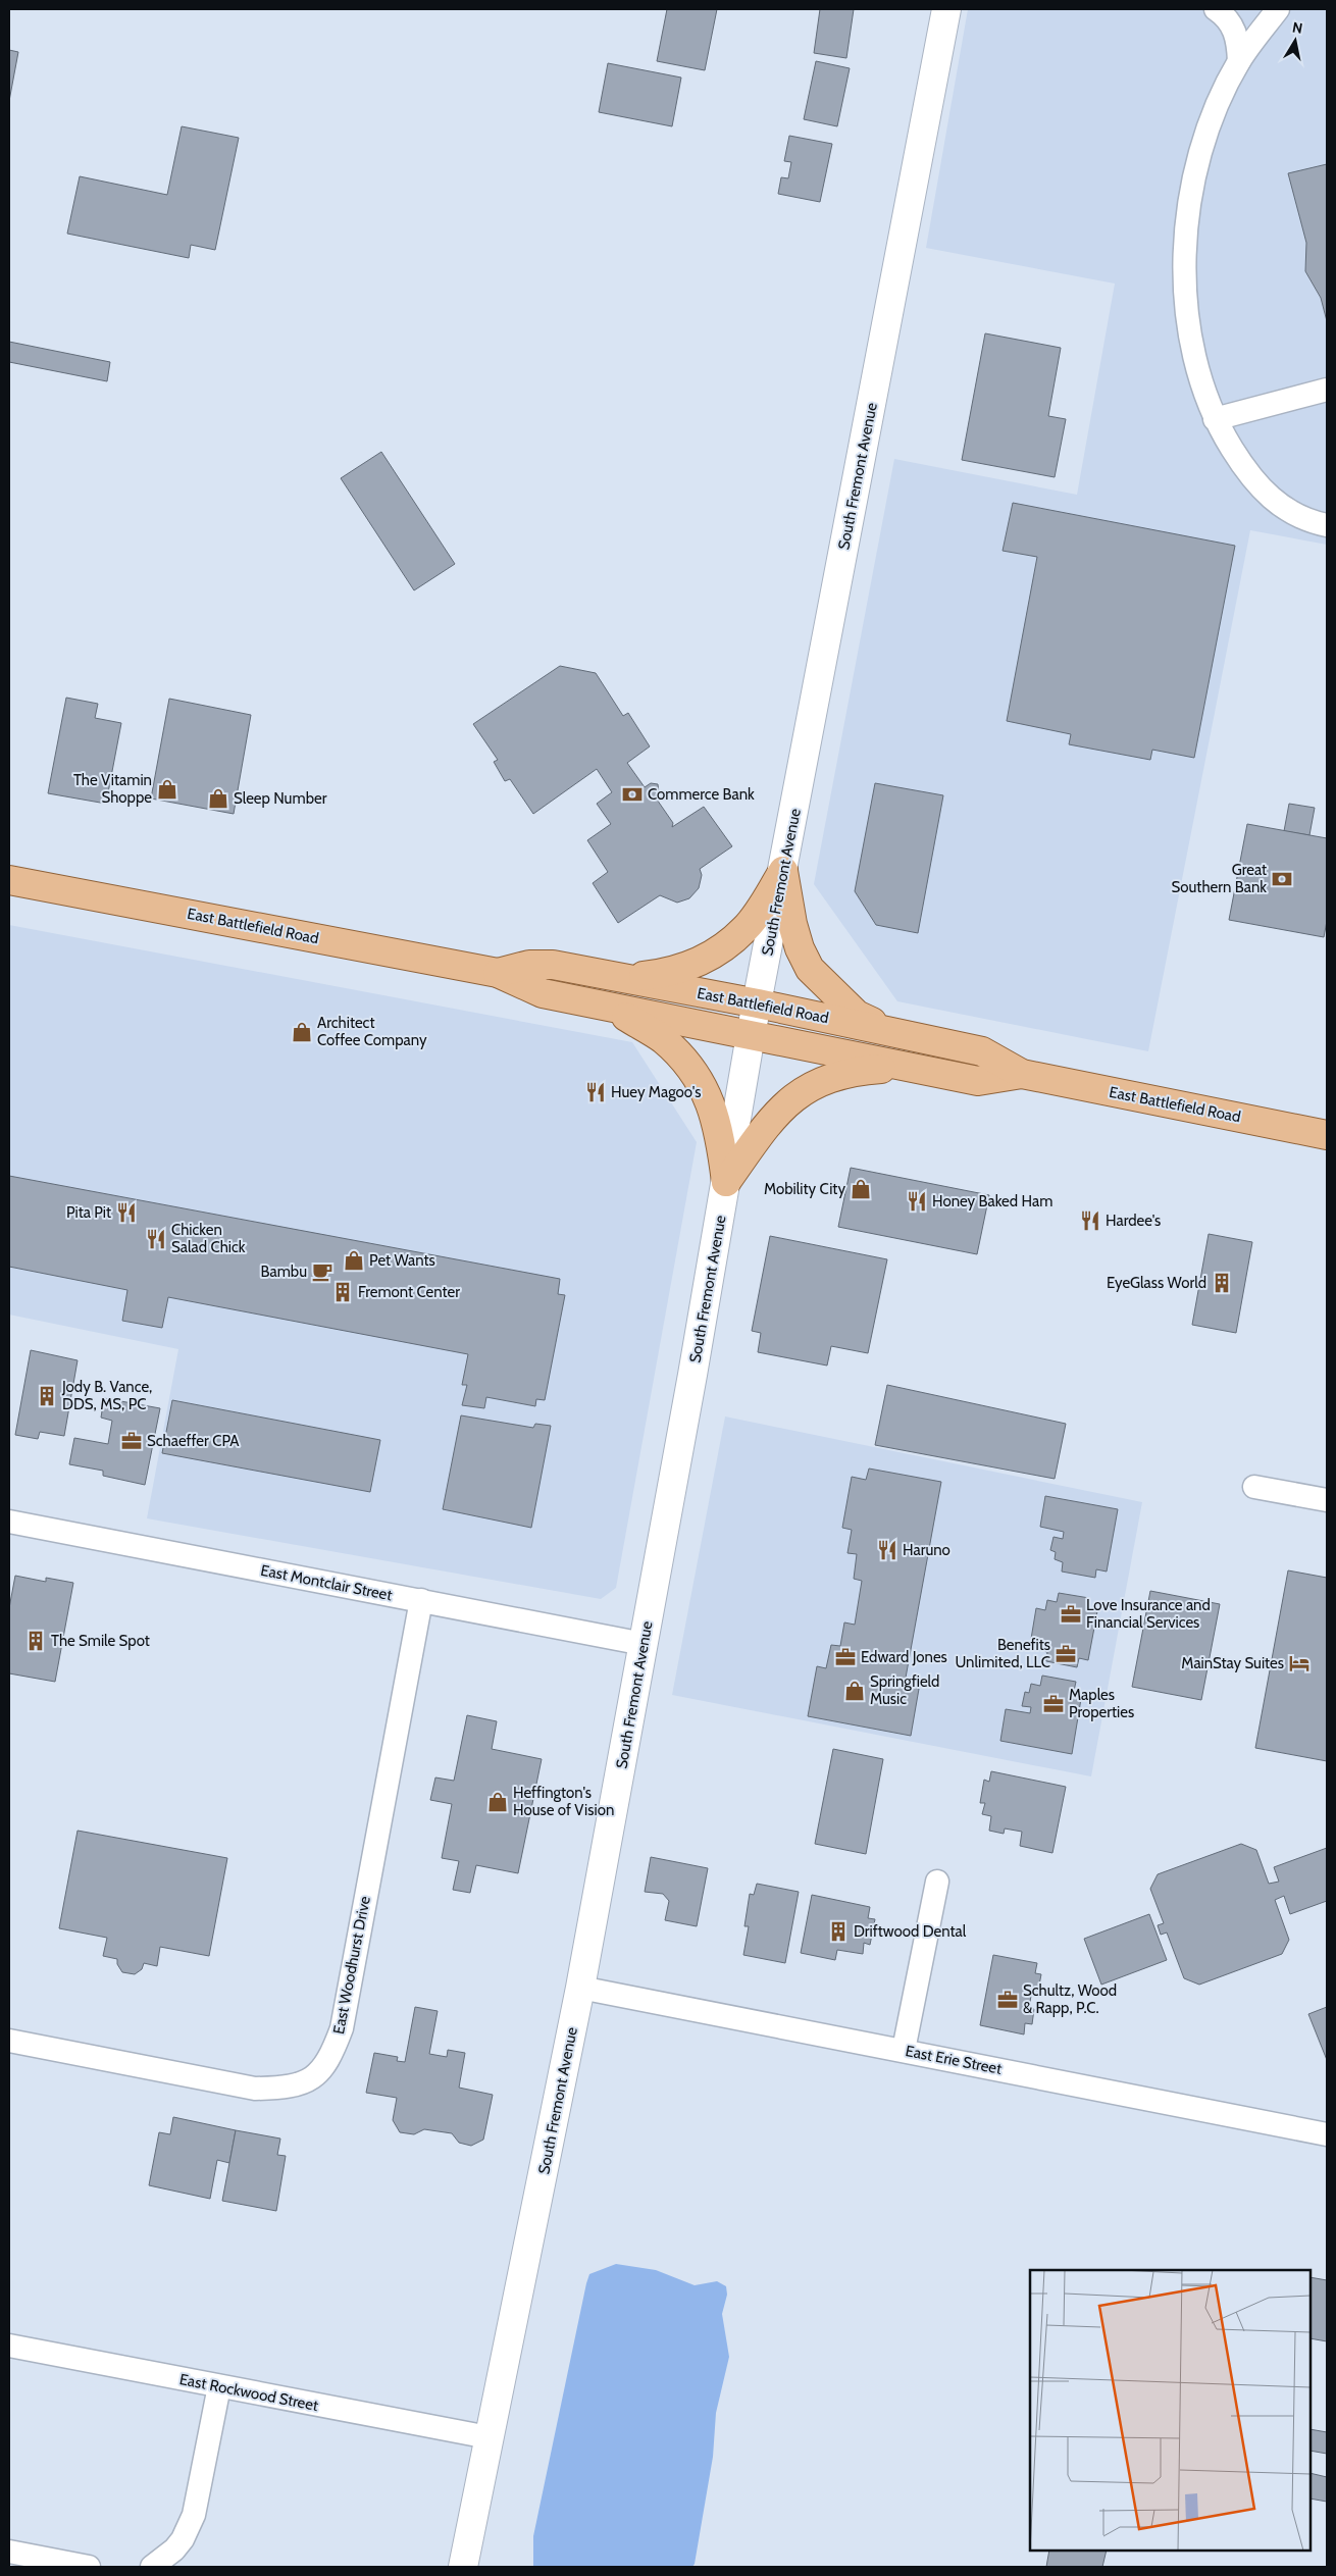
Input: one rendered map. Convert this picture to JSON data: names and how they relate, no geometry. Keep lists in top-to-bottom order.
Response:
{
  "streets": {
    "main road": ["South Fremont Avenue", "East Battlefield Road"],
    "street": [
      "East Montclair Street",
      "East Woodhurst Drive",
      "East Erie Street",
      "East Rockwood Street"
    ]
  },
  "crossings": [
    ["South Fremont Avenue", "East Battlefield Road"],
    ["South Fremont Avenue", "East Montclair Street"],
    ["South Fremont Avenue", "East Erie Street"],
    ["South Fremont Avenue", "East Rockwood Street"],
    ["East Montclair Street", "East Woodhurst Drive"]
  ],
  "places": {
    "shop": [
      "The Vitamin Shoppe",
      "Sleep Number",
      "Architect Coffee Company",
      "Mobility City",
      "Pet Wants",
      "Springfield Music",
      "Heffington's House of Vision"
    ],
    "bank": ["Commerce Bank", "Great Southern Bank"],
    "restaurant": [
      "Huey Magoo's",
      "Honey Baked Ham",
      "Pita Pit",
      "Hardee's",
      "Chicken Salad Chick",
      "Haruno"
    ],
    "cafe": ["Bambu"],
    "building": [
      "EyeGlass World",
      "Fremont Center",
      "Jody B. Vance, DDS, MS, PC",
      "The Smile Spot",
      "Driftwood Dental"
    ],
    "office": [
      "Schaeffer CPA",
      "Love Insurance and Financial Services",
      "Benefits Unlimited, LLC",
      "Edward Jones",
      "Maples Properties",
      "Schultz, Wood & Rapp, P.C."
    ],
    "hotel": ["MainStay Suites"]
  },
  "north": "top"
}
